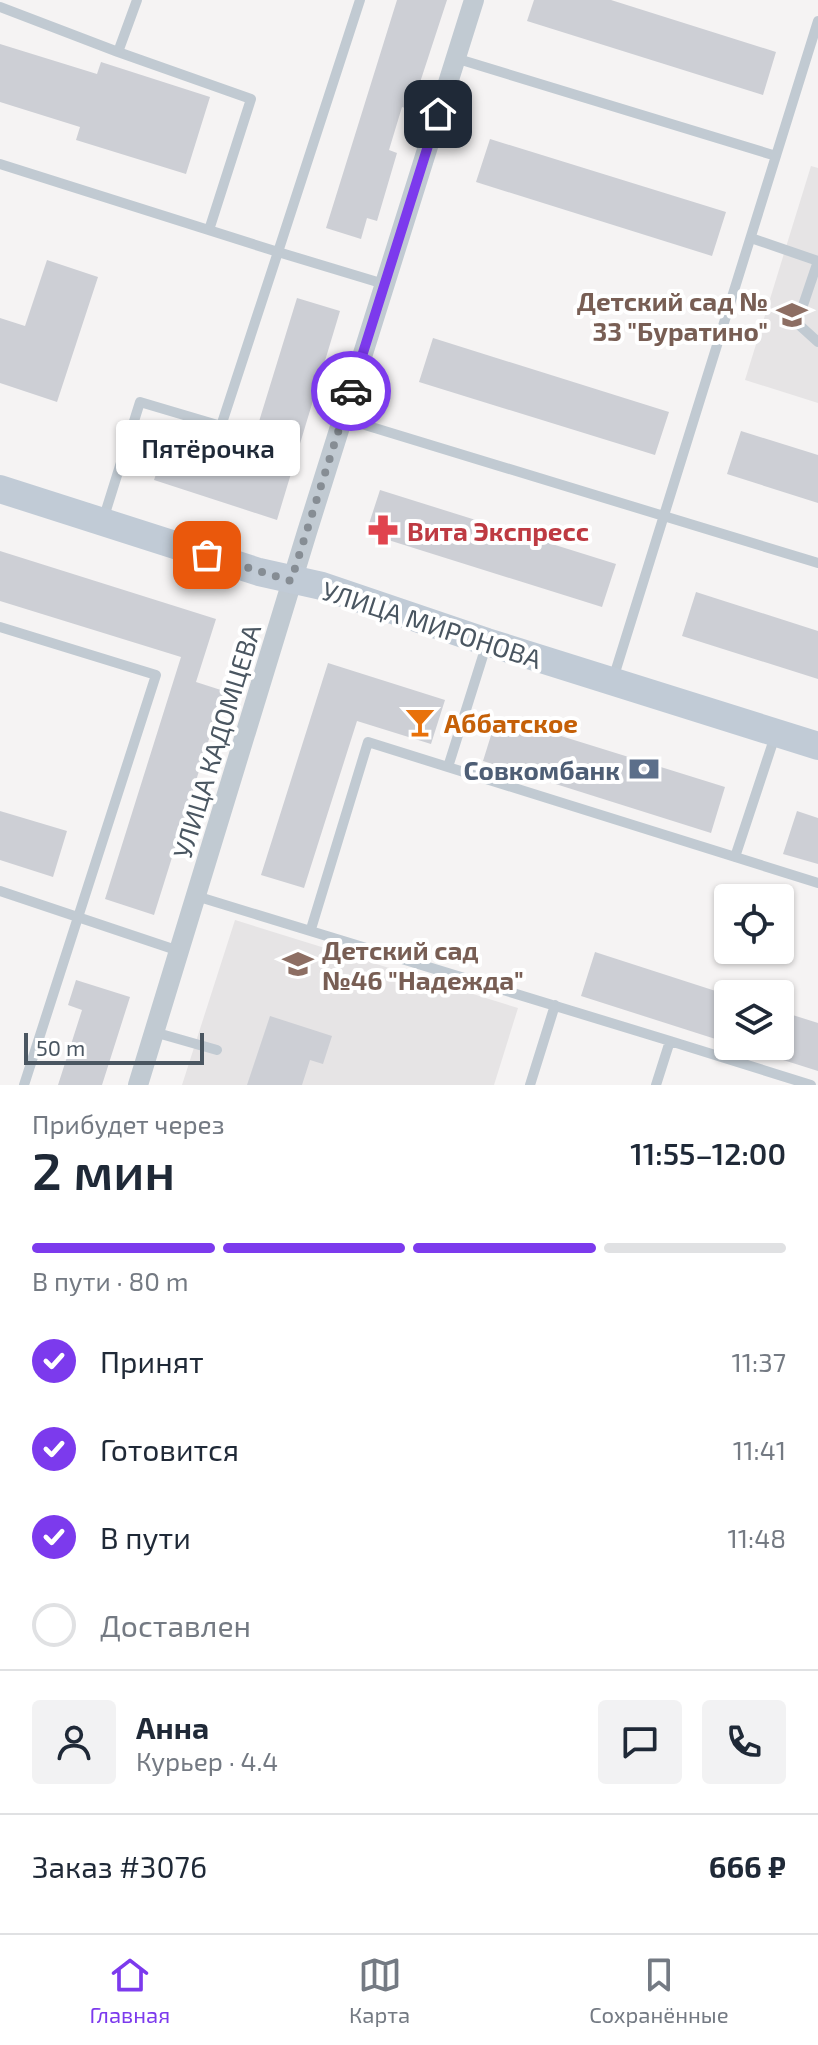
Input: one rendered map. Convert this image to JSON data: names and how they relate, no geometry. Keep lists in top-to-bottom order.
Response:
{
  "streets": {
    "main road": ["УЛИЦА МИРОНОВА"],
    "street": ["УЛИЦА КАДОМЦЕВА"]
  },
  "crossings": [
    ["УЛИЦА МИРОНОВА", "УЛИЦА КАДОМЦЕВА"]
  ],
  "places": {
    "school or university": ["Детский сад № 33 \"Буратино\"", "Детский сад №46 \"Надежда\""],
    "pharmacy": ["Вита Экспресс"],
    "other": ["Пятёрочка"],
    "bar": ["Аббатское"],
    "bank": ["Совкомбанк"]
  },
  "scale_bar": "50 m",
  "page": {
    "bubble": "Пятёрочка",
    "scale": "50 m",
    "heading": ["2 мин", "Прибудет через", "11:55–12:00"],
    "panel": [
      "Анна",
      "Курьер · 4.4",
      "Заказ #3076",
      "666 ₽"
    ],
    "bar": "В пути · 80 m",
    "list": [
      ["Принят", "11:37"],
      ["Готовится", "11:41"],
      ["В пути", "11:48"],
      "Доставлен"
    ],
    "tabs": ["Главная", "Карта", "Сохранённые"]
  }
}
